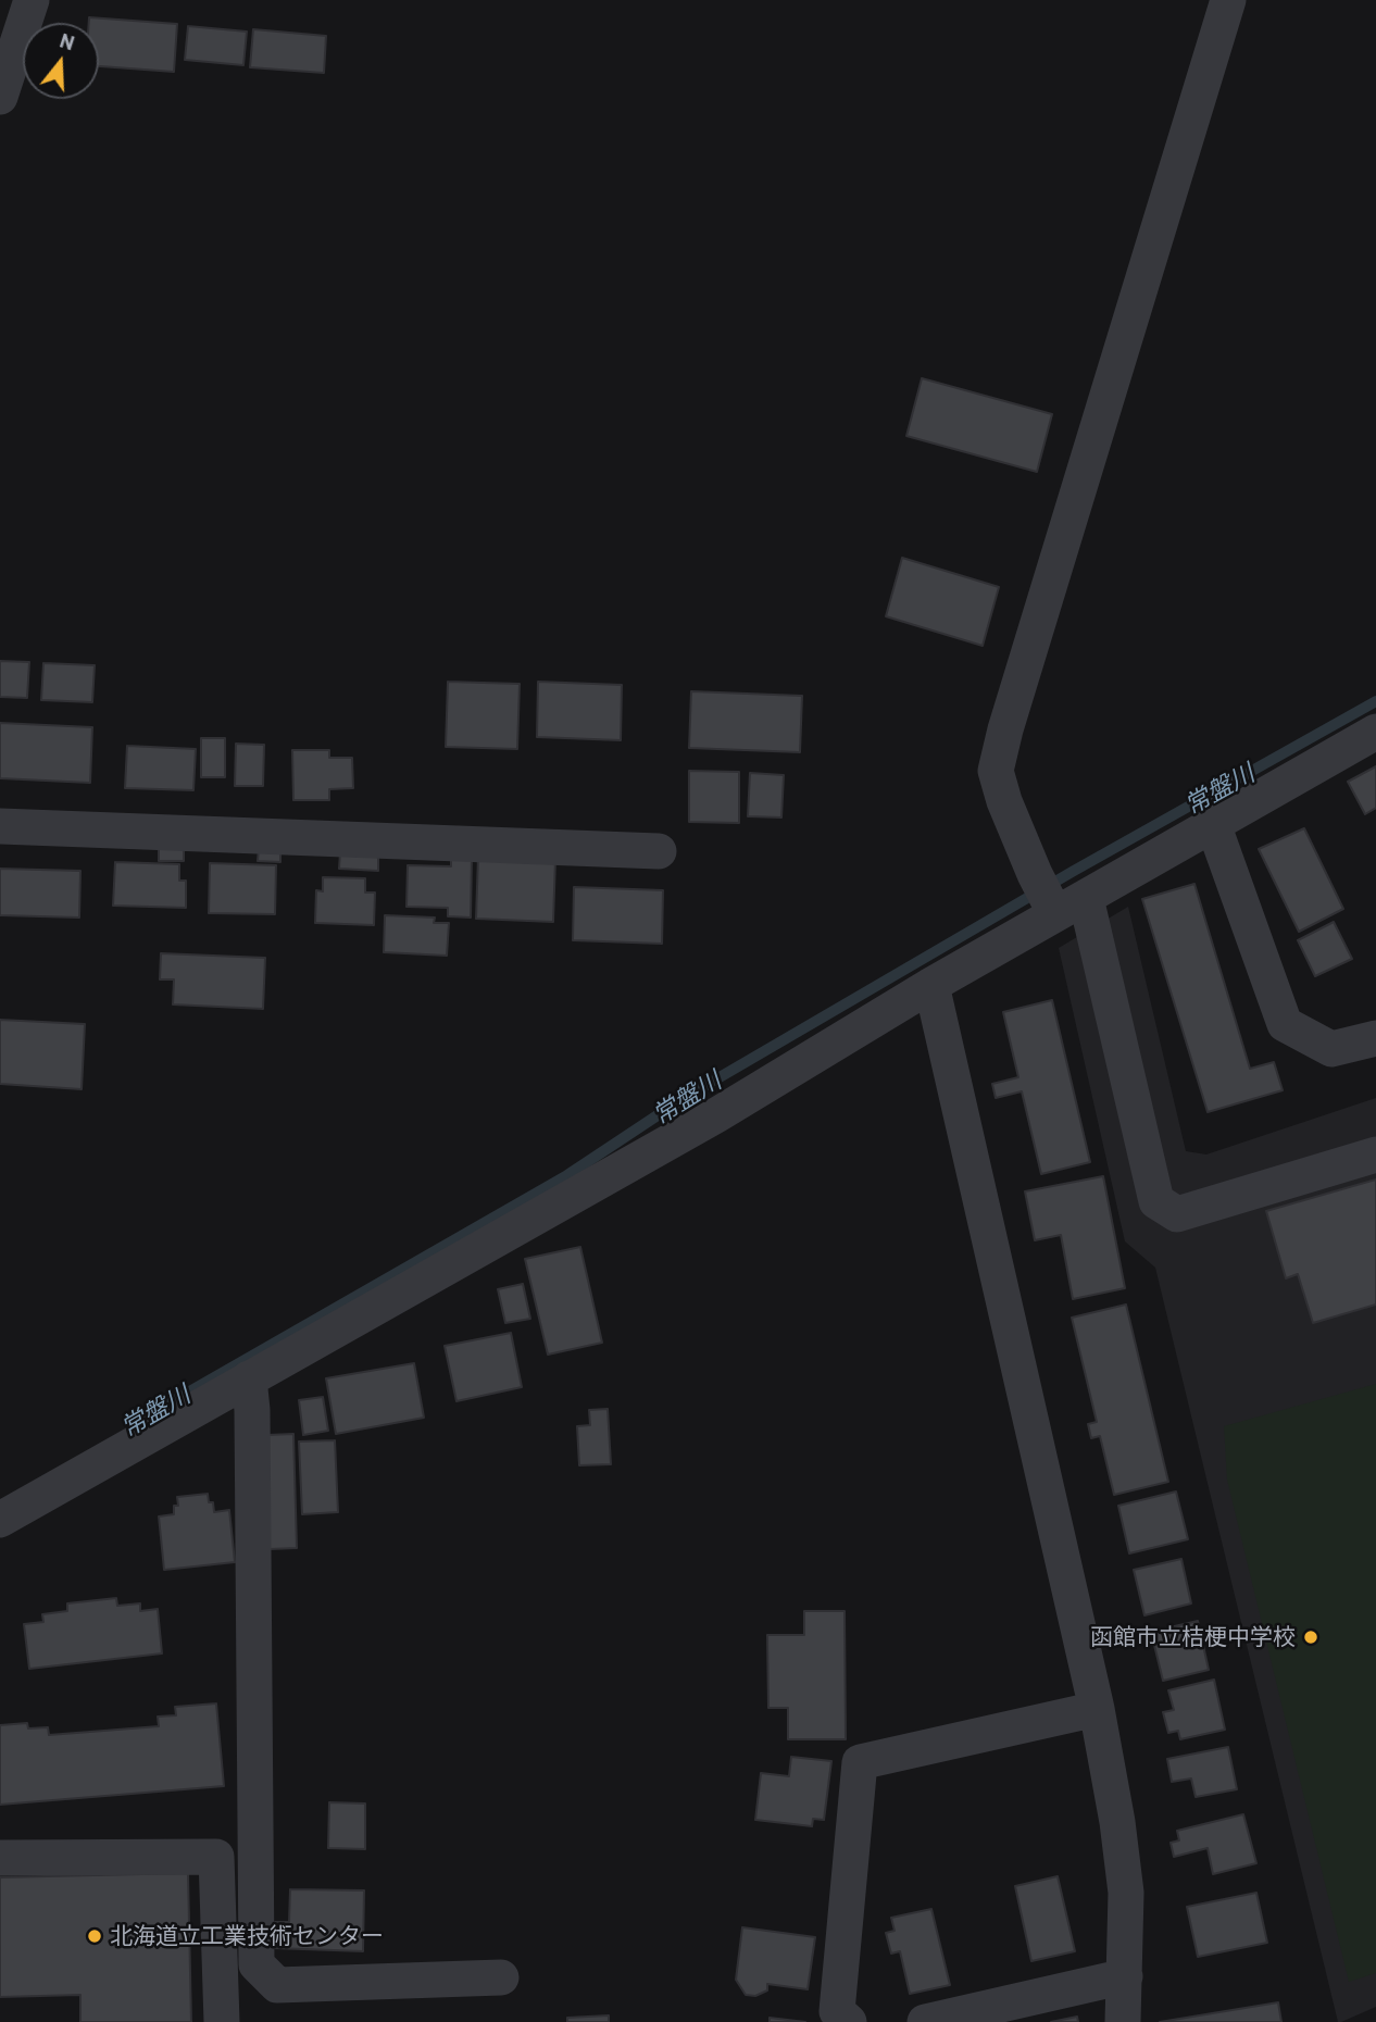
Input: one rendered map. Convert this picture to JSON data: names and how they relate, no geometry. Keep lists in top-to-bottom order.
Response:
{
  "water": ["常盤川"],
  "places": ["函館市立桔梗中学校", "北海道立工業技術センター"],
  "north": "top"
}
